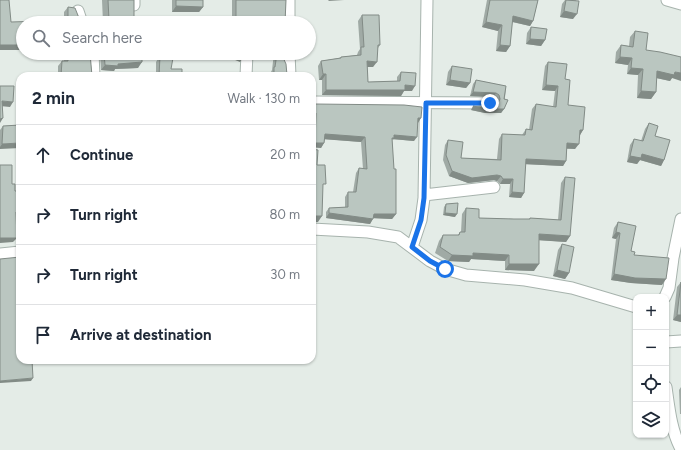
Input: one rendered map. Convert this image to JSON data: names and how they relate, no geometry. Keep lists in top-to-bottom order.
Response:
{
  "page": {
    "search": "Search here",
    "heading": ["2 min", "Walk · 130 m"],
    "list": [
      ["Continue", "20 m"],
      ["Turn right", "80 m"],
      ["Turn right", "30 m"],
      "Arrive at destination"
    ],
    "map_buttons": ["+", "−"]
  }
}
